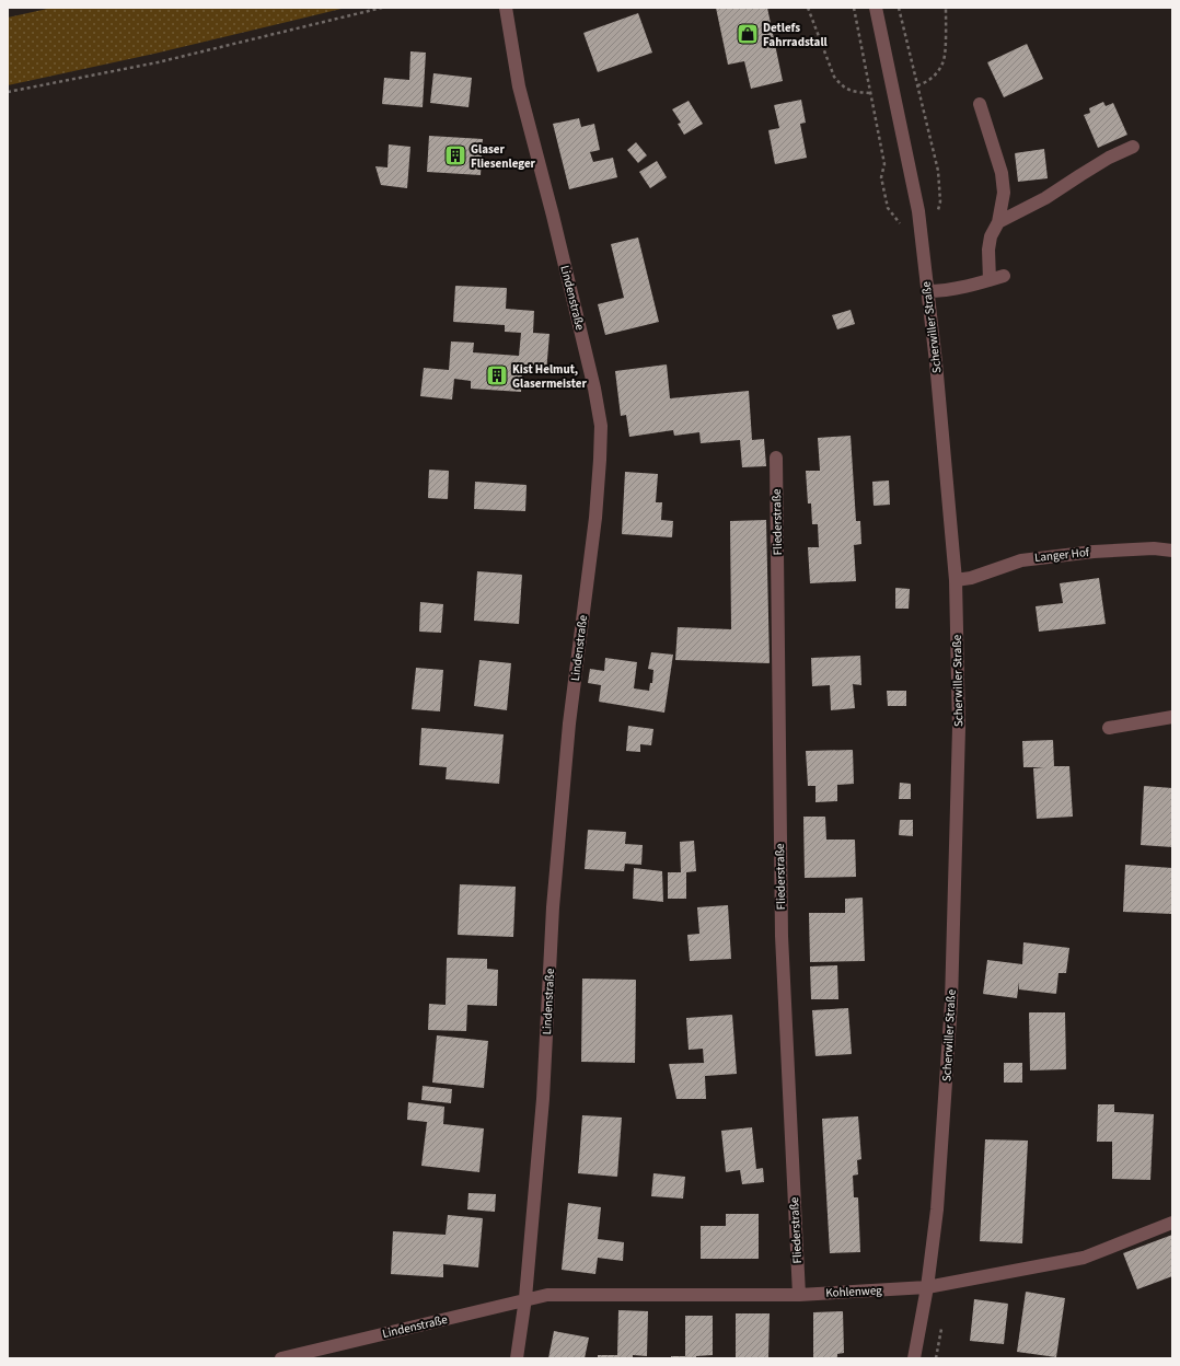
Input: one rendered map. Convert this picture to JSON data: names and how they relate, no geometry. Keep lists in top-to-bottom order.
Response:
{
  "streets": {
    "street": [
      "Lindenstraße",
      "Scherwiller Straße",
      "Fliederstraße",
      "Langer Hof",
      "Kohlenweg"
    ]
  },
  "crossings": [
    ["Lindenstraße", "Kohlenweg"],
    ["Scherwiller Straße", "Langer Hof"],
    ["Scherwiller Straße", "Kohlenweg"],
    ["Fliederstraße", "Kohlenweg"]
  ],
  "places": {
    "shop": ["Detlefs Fahrradstall"],
    "building": ["Glaser Fliesenleger", "Kist Helmut, Glasermeister"]
  }
}
